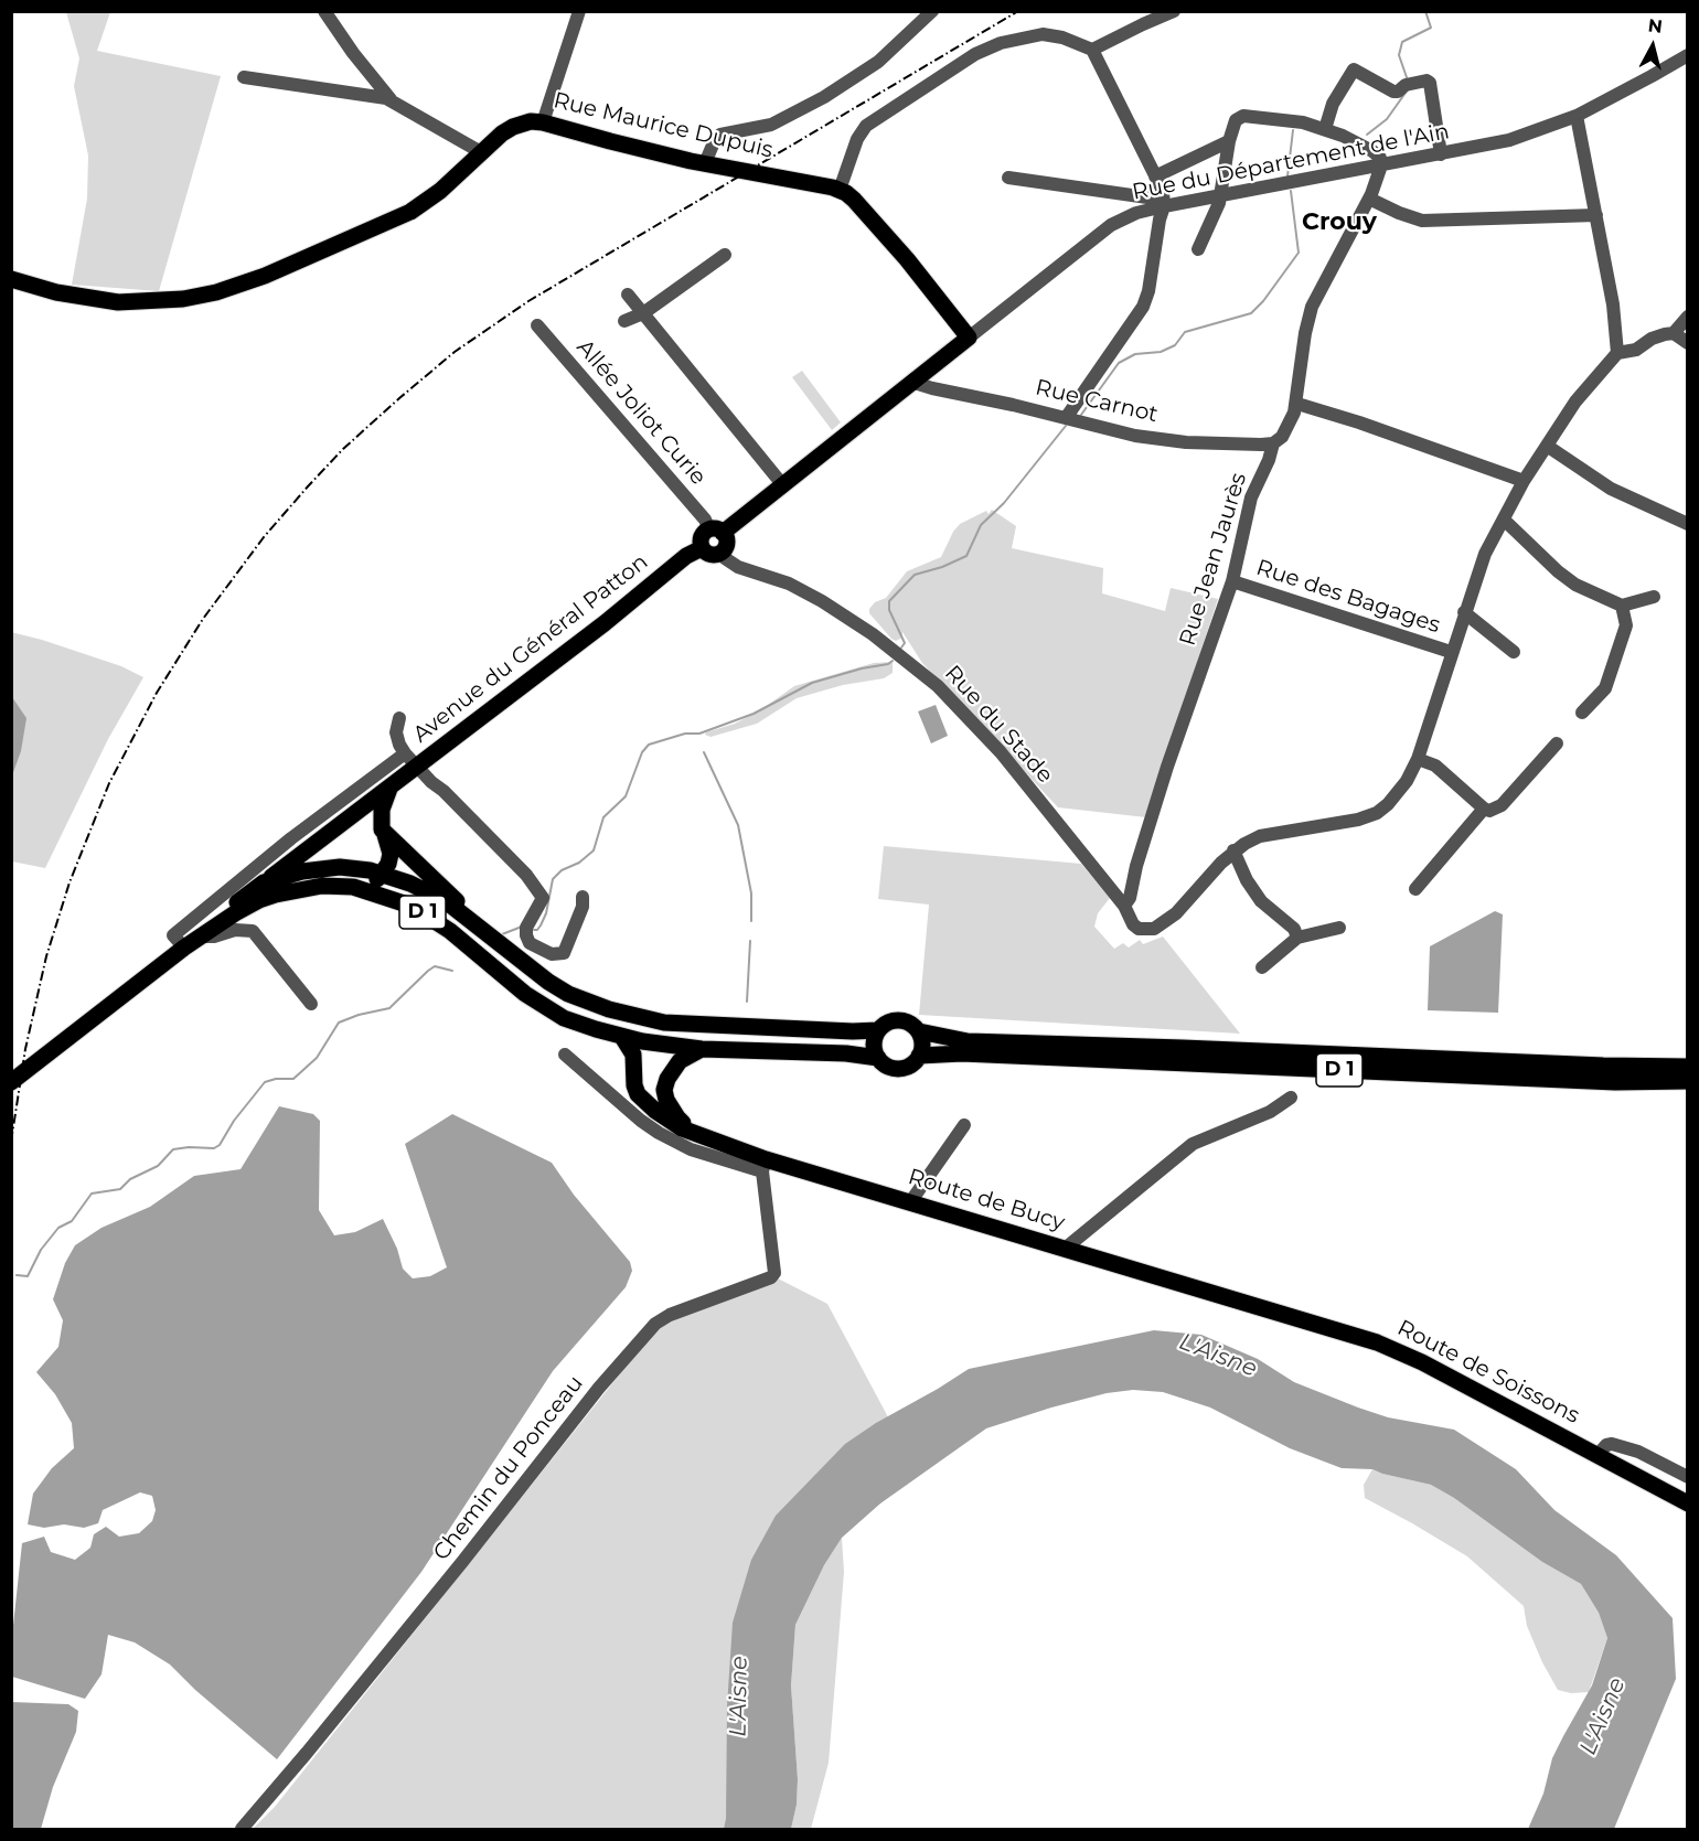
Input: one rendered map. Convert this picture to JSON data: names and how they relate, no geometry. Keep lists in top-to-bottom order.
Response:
{
  "streets": {
    "main road": [
      "Rue Maurice Dupuis",
      "Avenue du Général Patton",
      "D 1",
      "Route de Bucy",
      "Route de Soissons"
    ],
    "street": [
      "Rue du Département de l'Ain",
      "Rue Carnot",
      "Allée Joliot Curie",
      "Rue Jean Jaurès",
      "Rue des Bagages",
      "Rue du Stade",
      "Chemin du Ponceau"
    ]
  },
  "crossings": [
    ["Rue du Département de l'Ain", "Rue Jean Jaurès"],
    ["Rue Carnot", "Rue Jean Jaurès"],
    ["Allée Joliot Curie", "Avenue du Général Patton"],
    ["Allée Joliot Curie", "Rue du Stade"],
    ["Rue Jean Jaurès", "Rue des Bagages"],
    ["Rue Jean Jaurès", "Rue du Stade"],
    ["Avenue du Général Patton", "Rue du Stade"],
    ["Avenue du Général Patton", "D 1"],
    ["D 1", "Route de Bucy"],
    ["Route de Bucy", "Route de Soissons"],
    ["Route de Bucy", "Chemin du Ponceau"]
  ],
  "districts": ["Crouy"],
  "water": ["L'Aisne"],
  "north": "top"
}
